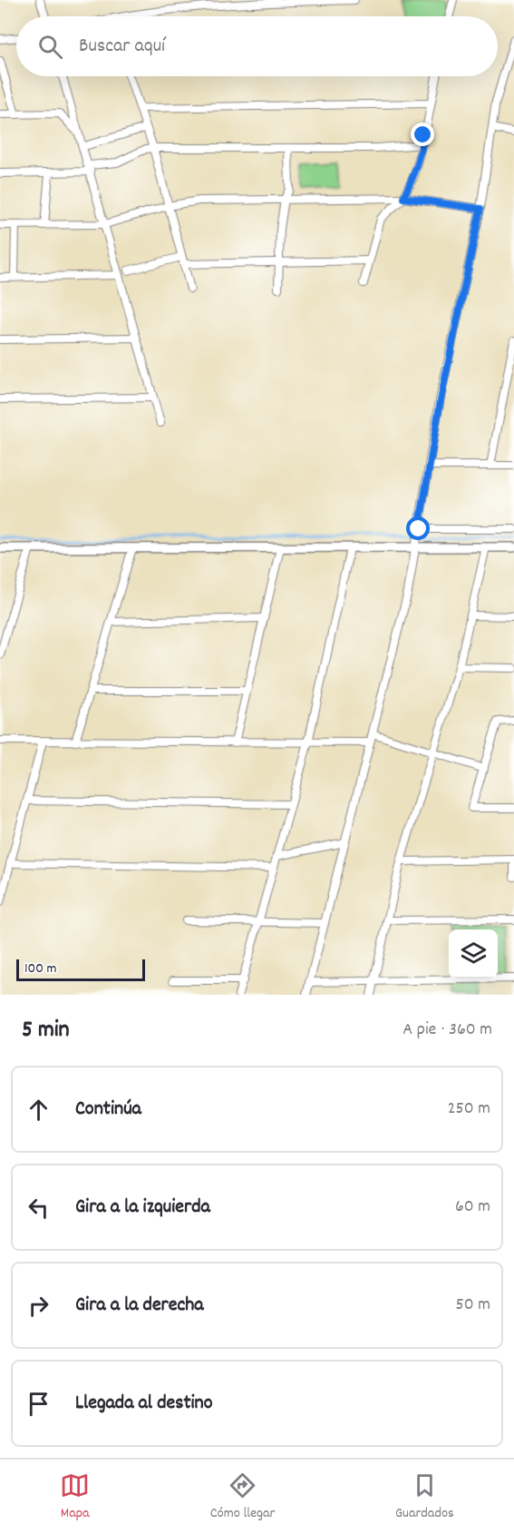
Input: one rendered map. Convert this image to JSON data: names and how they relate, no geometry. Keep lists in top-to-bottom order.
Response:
{
  "scale_bar": "100 m",
  "page": {
    "search": "Buscar aquí",
    "scale": "100 m",
    "heading": ["5 min", "A pie · 360 m"],
    "list": [
      ["Continúa", "250 m"],
      ["Gira a la izquierda", "60 m"],
      ["Gira a la derecha", "50 m"],
      "Llegada al destino"
    ],
    "nav": ["Mapa", "Cómo llegar", "Guardados"]
  }
}
